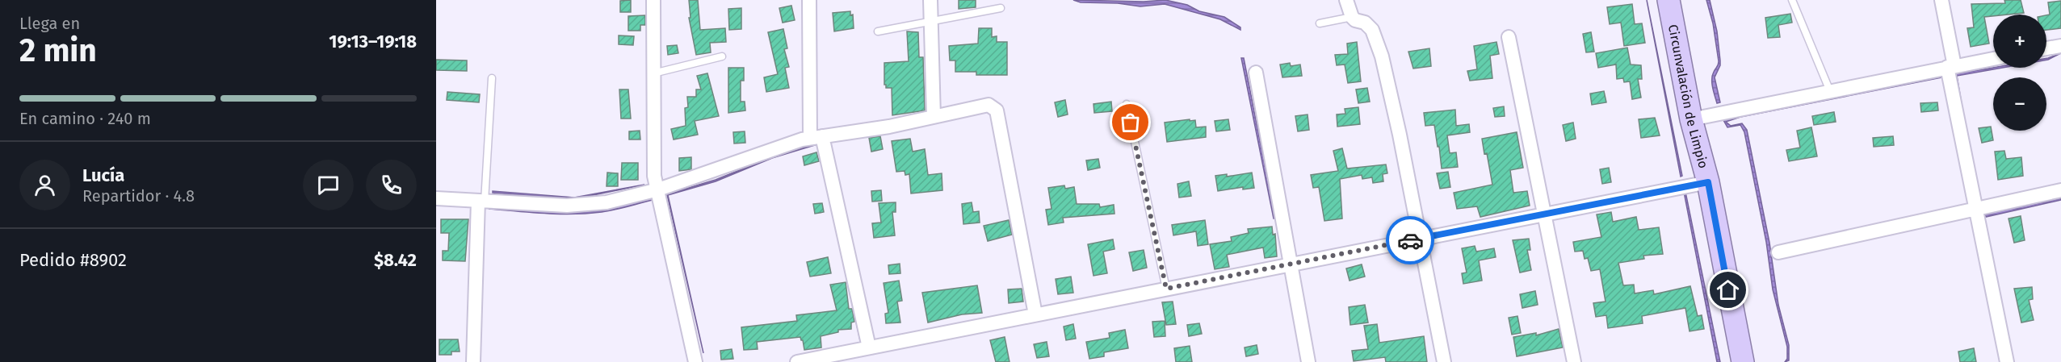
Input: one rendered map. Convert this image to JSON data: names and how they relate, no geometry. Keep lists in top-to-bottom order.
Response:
{
  "streets": {
    "highway": ["Circunvalación de Limpio"]
  },
  "page": {
    "heading": ["2 min", "Llega en", "19:13–19:18"],
    "panel": [
      "Lucía",
      "Repartidor · 4.8",
      "Pedido #8902",
      "$8.42"
    ],
    "map_buttons": ["+", "−"],
    "bar": "En camino · 240 m"
  }
}
